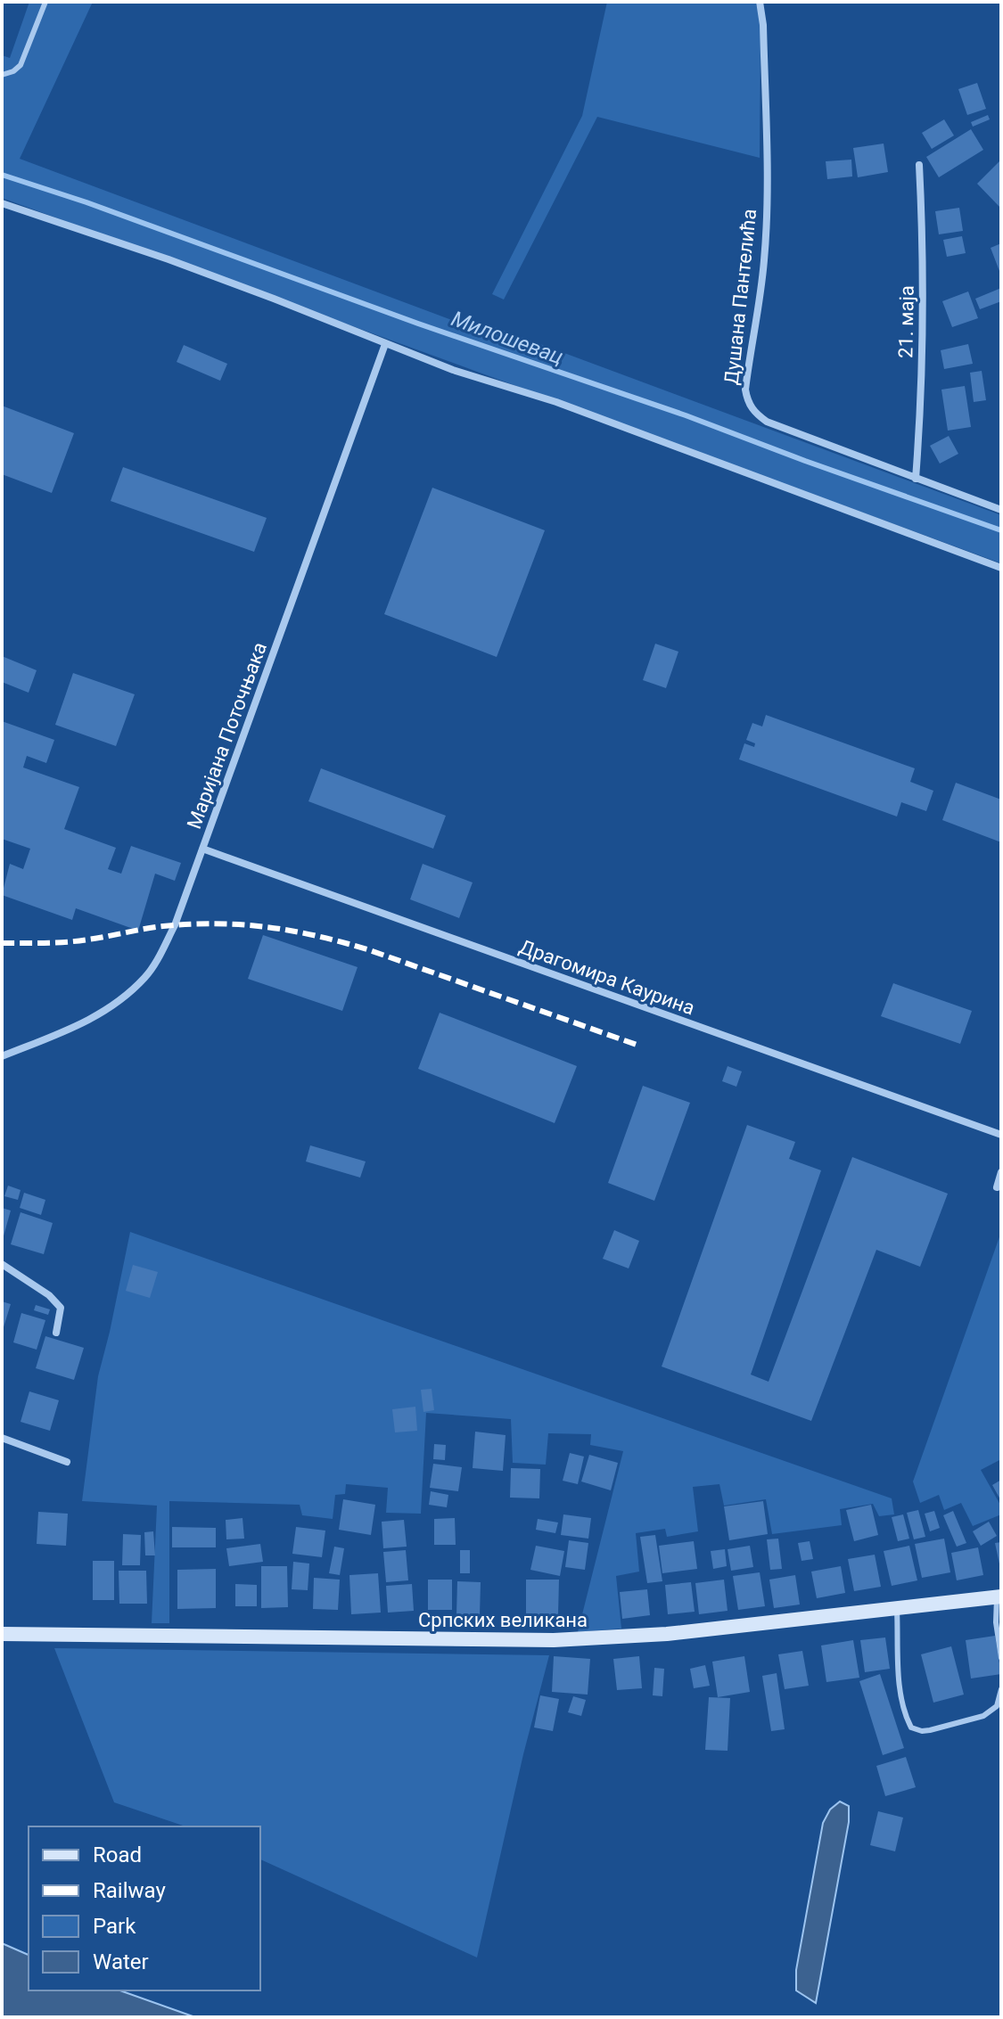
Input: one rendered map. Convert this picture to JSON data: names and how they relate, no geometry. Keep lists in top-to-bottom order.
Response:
{
  "streets": {
    "main road": ["Српских великана"],
    "street": [
      "Душана Пантелића",
      "21. маја",
      "Маријана Поточњака",
      "Драгомира Каурина"
    ]
  },
  "crossings": [
    ["Душана Пантелића", "21. маја"],
    ["Маријана Поточњака", "Драгомира Каурина"]
  ],
  "water": ["Милошевац"],
  "legend": [
    "Road",
    "Railway",
    "Park",
    "Water"
  ]
}
